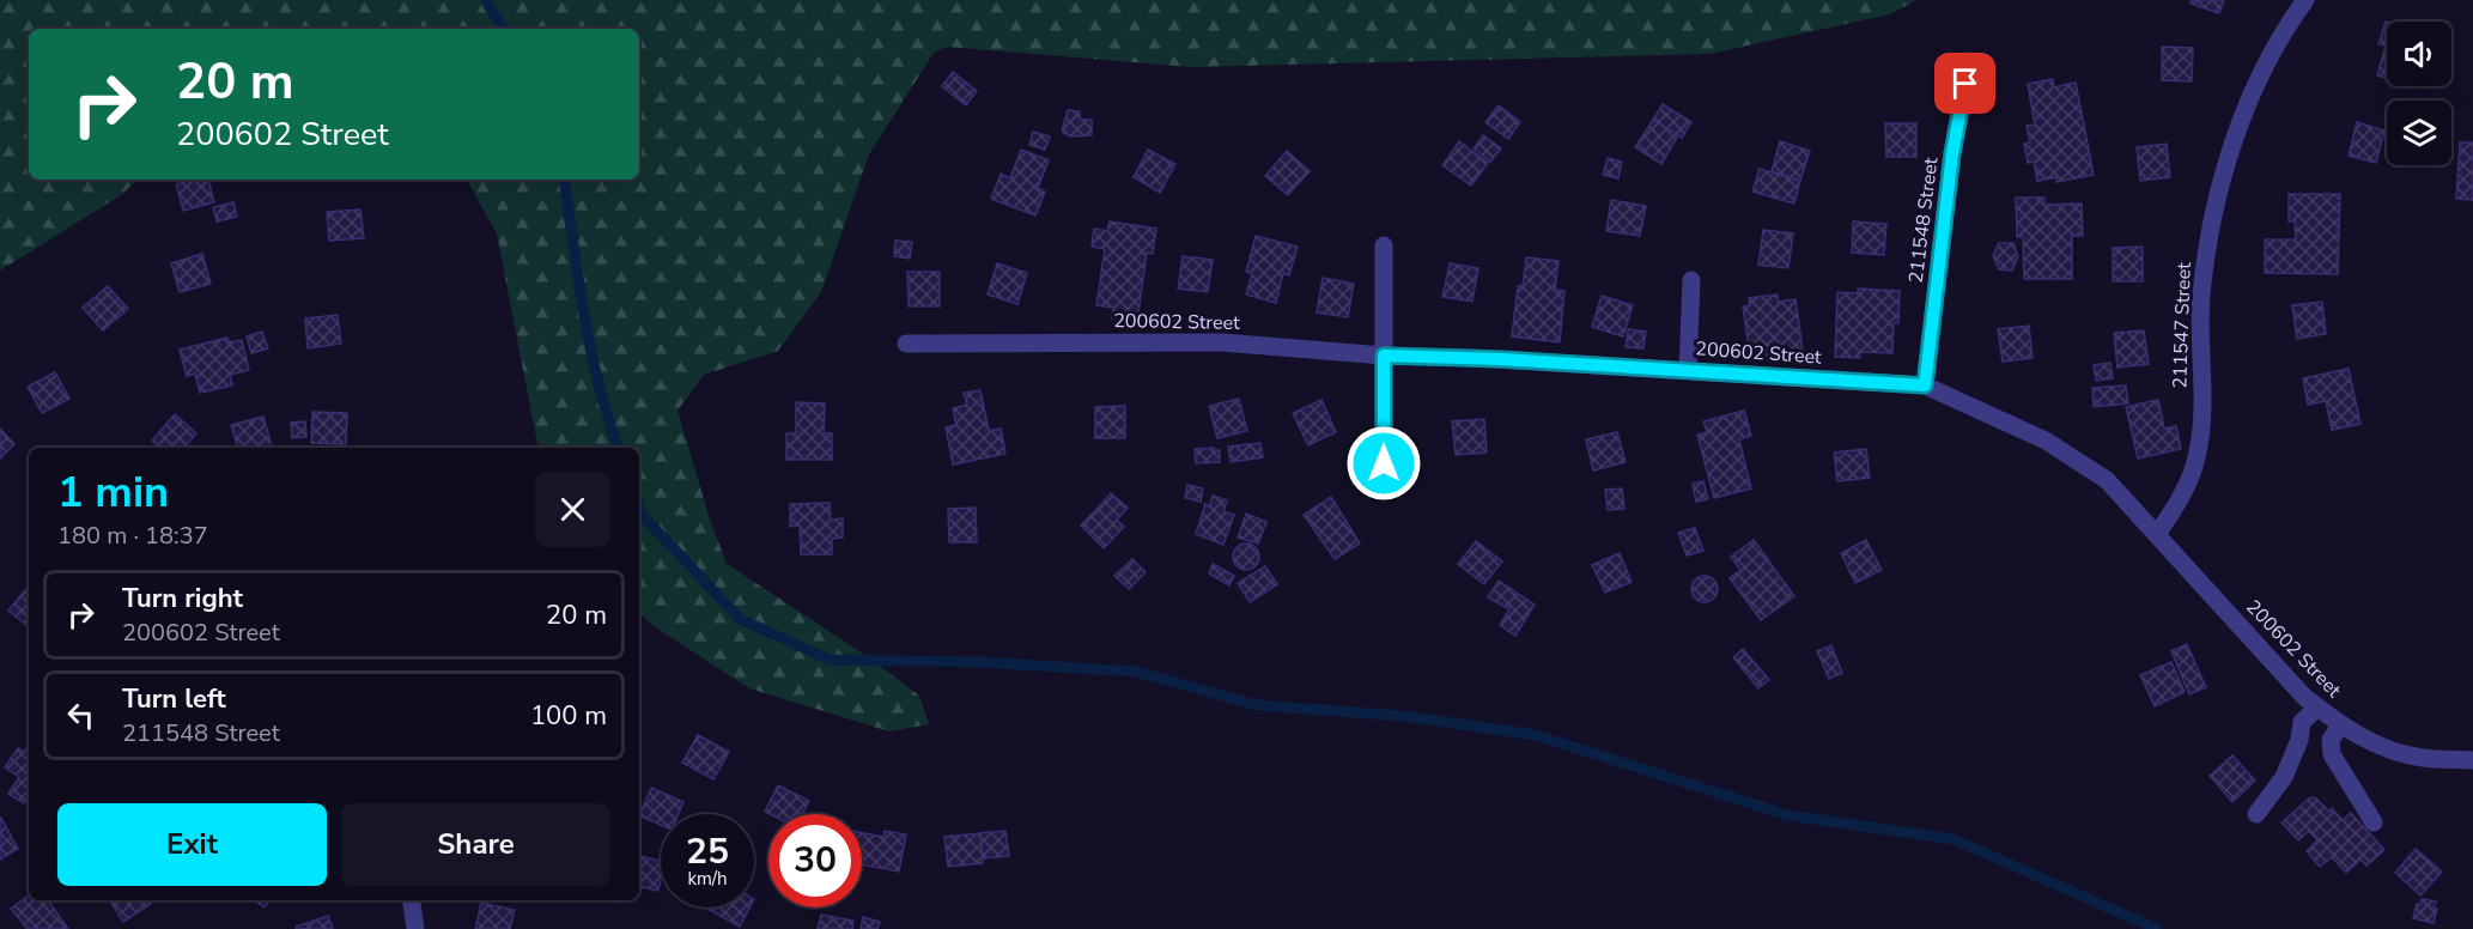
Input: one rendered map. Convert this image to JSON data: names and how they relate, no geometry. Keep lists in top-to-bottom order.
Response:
{
  "streets": {
    "street": ["211548 Street", "200602 Street", "211547 Street"]
  },
  "crossings": [
    ["211548 Street", "200602 Street"],
    ["200602 Street", "211547 Street"]
  ],
  "page": {
    "turn": ["20 m", "200602 Street"],
    "heading": ["1 min", "180 m · 18:37"],
    "list": [
      {
        "name": "Turn right",
        "note": "200602 Street",
        "value": "20 m"
      },
      {
        "name": "Turn left",
        "note": "211548 Street",
        "value": "100 m"
      }
    ],
    "buttons": ["Exit", "Share"],
    "speed": "25 km/h",
    "limit": "30"
  }
}
